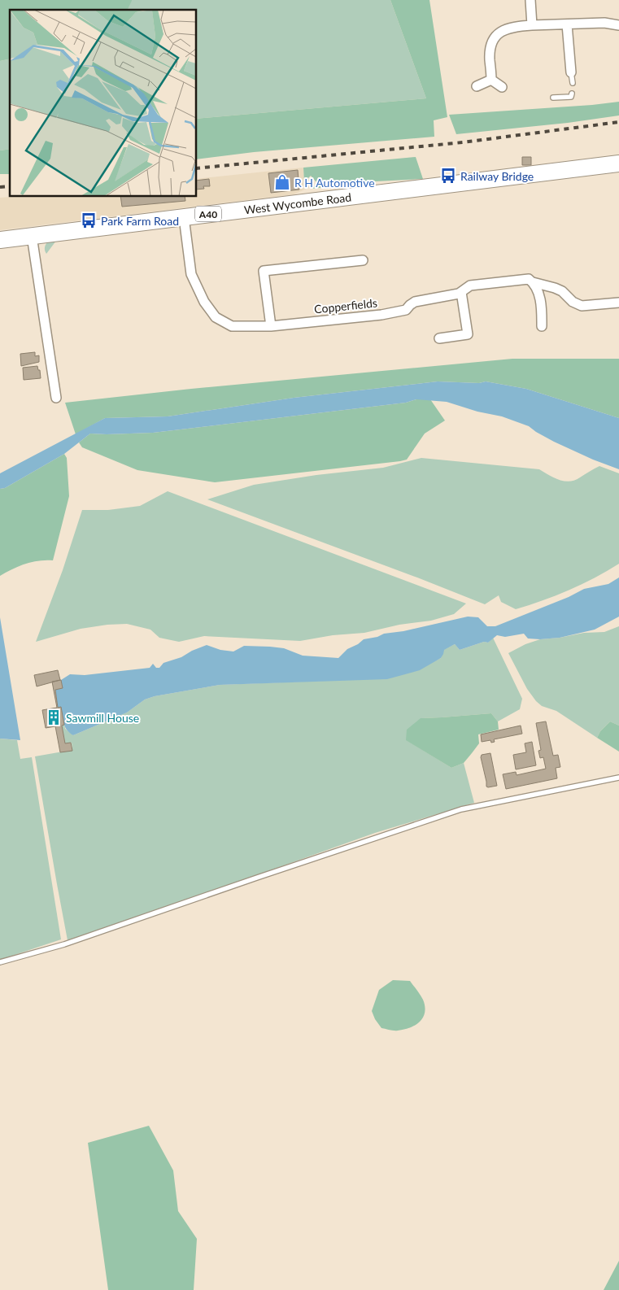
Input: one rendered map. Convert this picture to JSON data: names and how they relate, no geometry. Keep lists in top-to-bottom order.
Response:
{
  "streets": {
    "highway": ["West Wycombe Road", "A40"],
    "street": ["Copperfields"]
  },
  "crossings": [
    ["West Wycombe Road", "Copperfields"]
  ],
  "places": {
    "bus stop": ["Railway Bridge", "Park Farm Road"],
    "shop": ["R H Automotive"],
    "building": ["Sawmill House"]
  }
}
